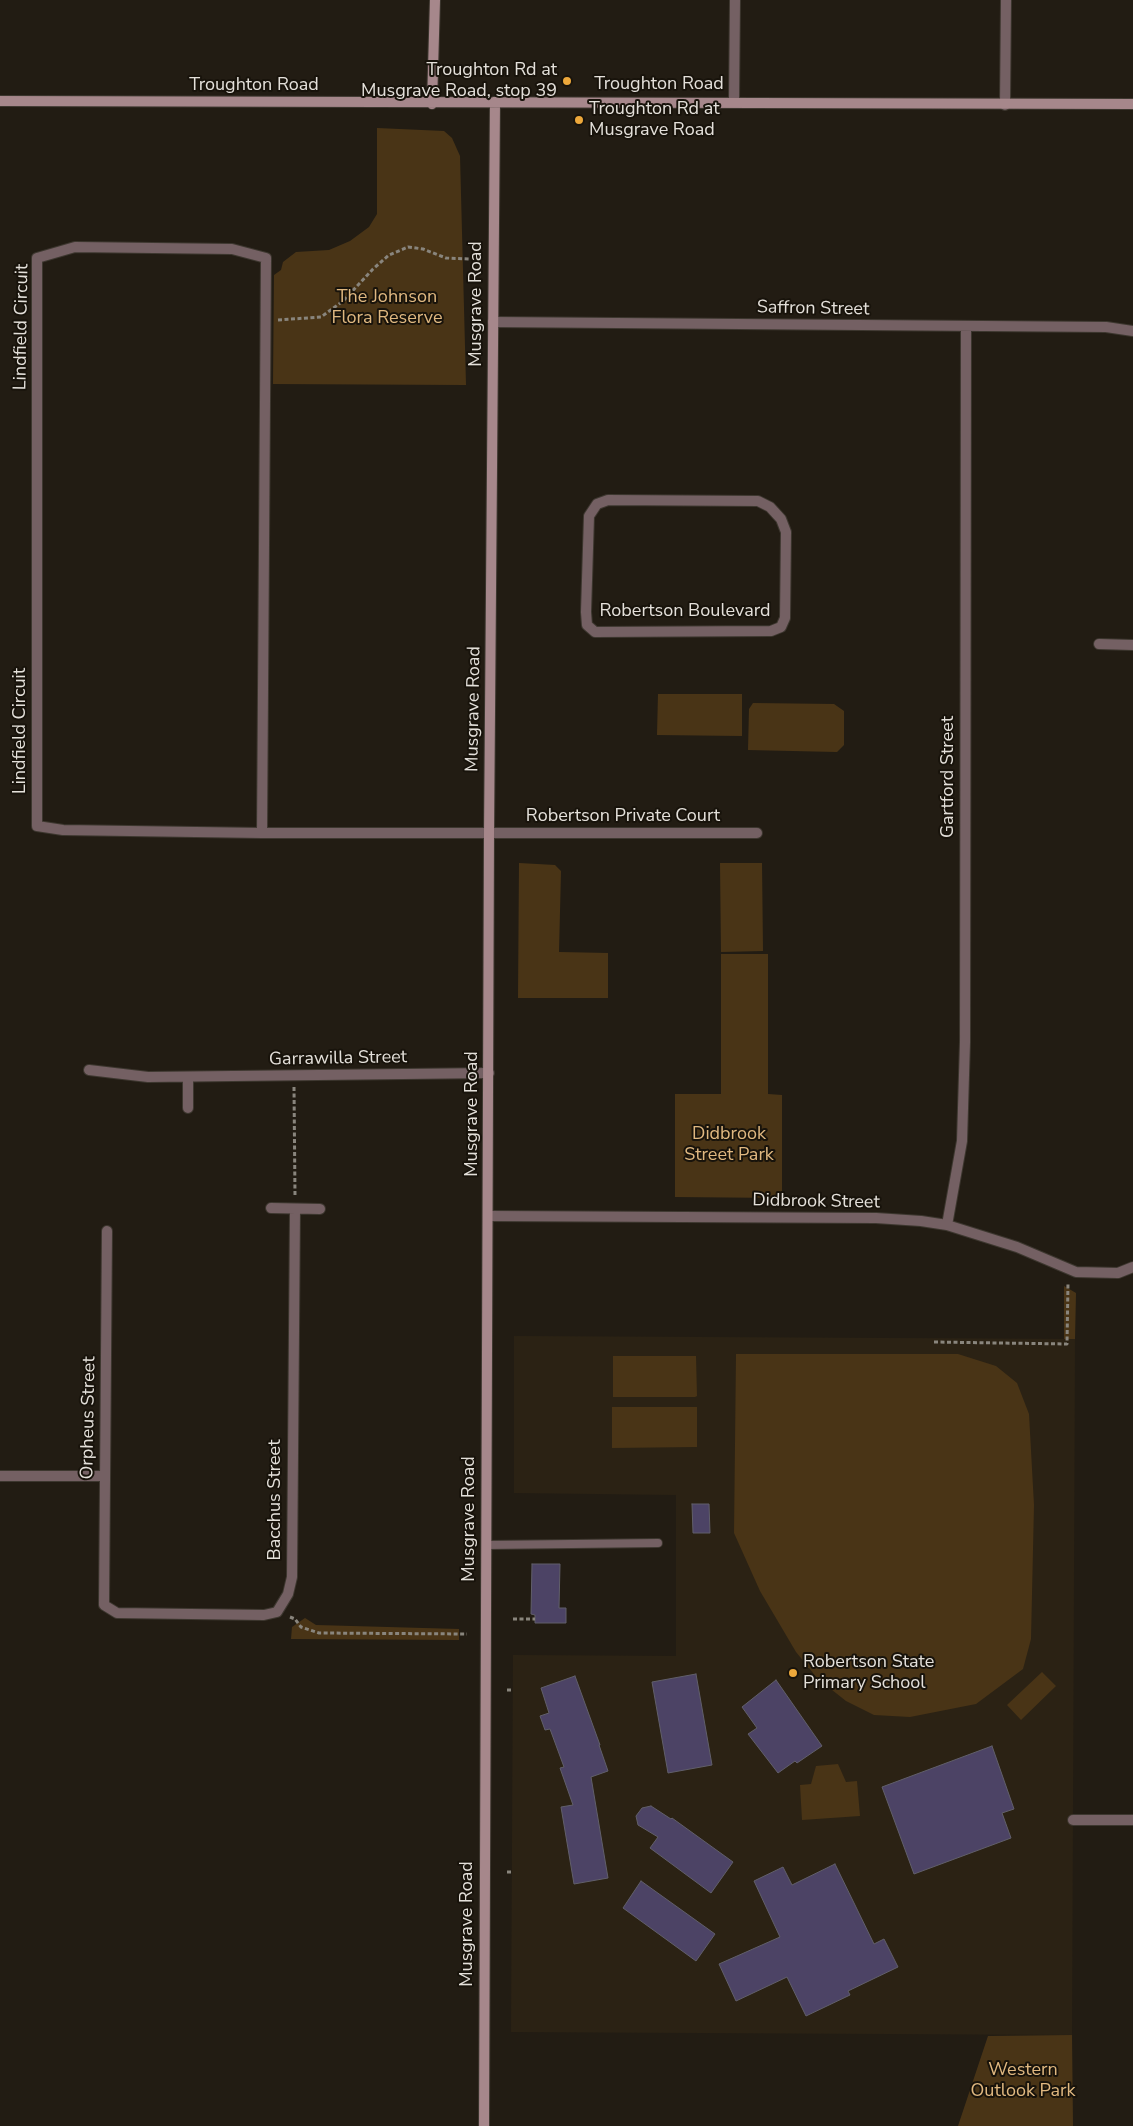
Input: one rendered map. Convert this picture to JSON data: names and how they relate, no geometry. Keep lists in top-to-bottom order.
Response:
{
  "streets": {
    "street": [
      "Troughton Road",
      "Musgrave Road",
      "Saffron Street",
      "Lindfield Circuit",
      "Robertson Boulevard",
      "Gartford Street",
      "Robertson Private Court",
      "Garrawilla Street",
      "Didbrook Street",
      "Orpheus Street",
      "Bacchus Street"
    ]
  },
  "crossings": [
    ["Troughton Road", "Musgrave Road"],
    ["Musgrave Road", "Saffron Street"],
    ["Musgrave Road", "Lindfield Circuit"],
    ["Musgrave Road", "Robertson Private Court"],
    ["Musgrave Road", "Garrawilla Street"],
    ["Musgrave Road", "Didbrook Street"],
    ["Saffron Street", "Gartford Street"],
    ["Lindfield Circuit", "Robertson Private Court"],
    ["Gartford Street", "Didbrook Street"],
    ["Orpheus Street", "Bacchus Street"]
  ],
  "parks": ["The Johnson Flora Reserve", "Didbrook Street Park", "Western Outlook Park"],
  "places": ["Troughton Rd at Musgrave Road, stop 39", "Troughton Rd at Musgrave Road", "Robertson State Primary School"]
}
